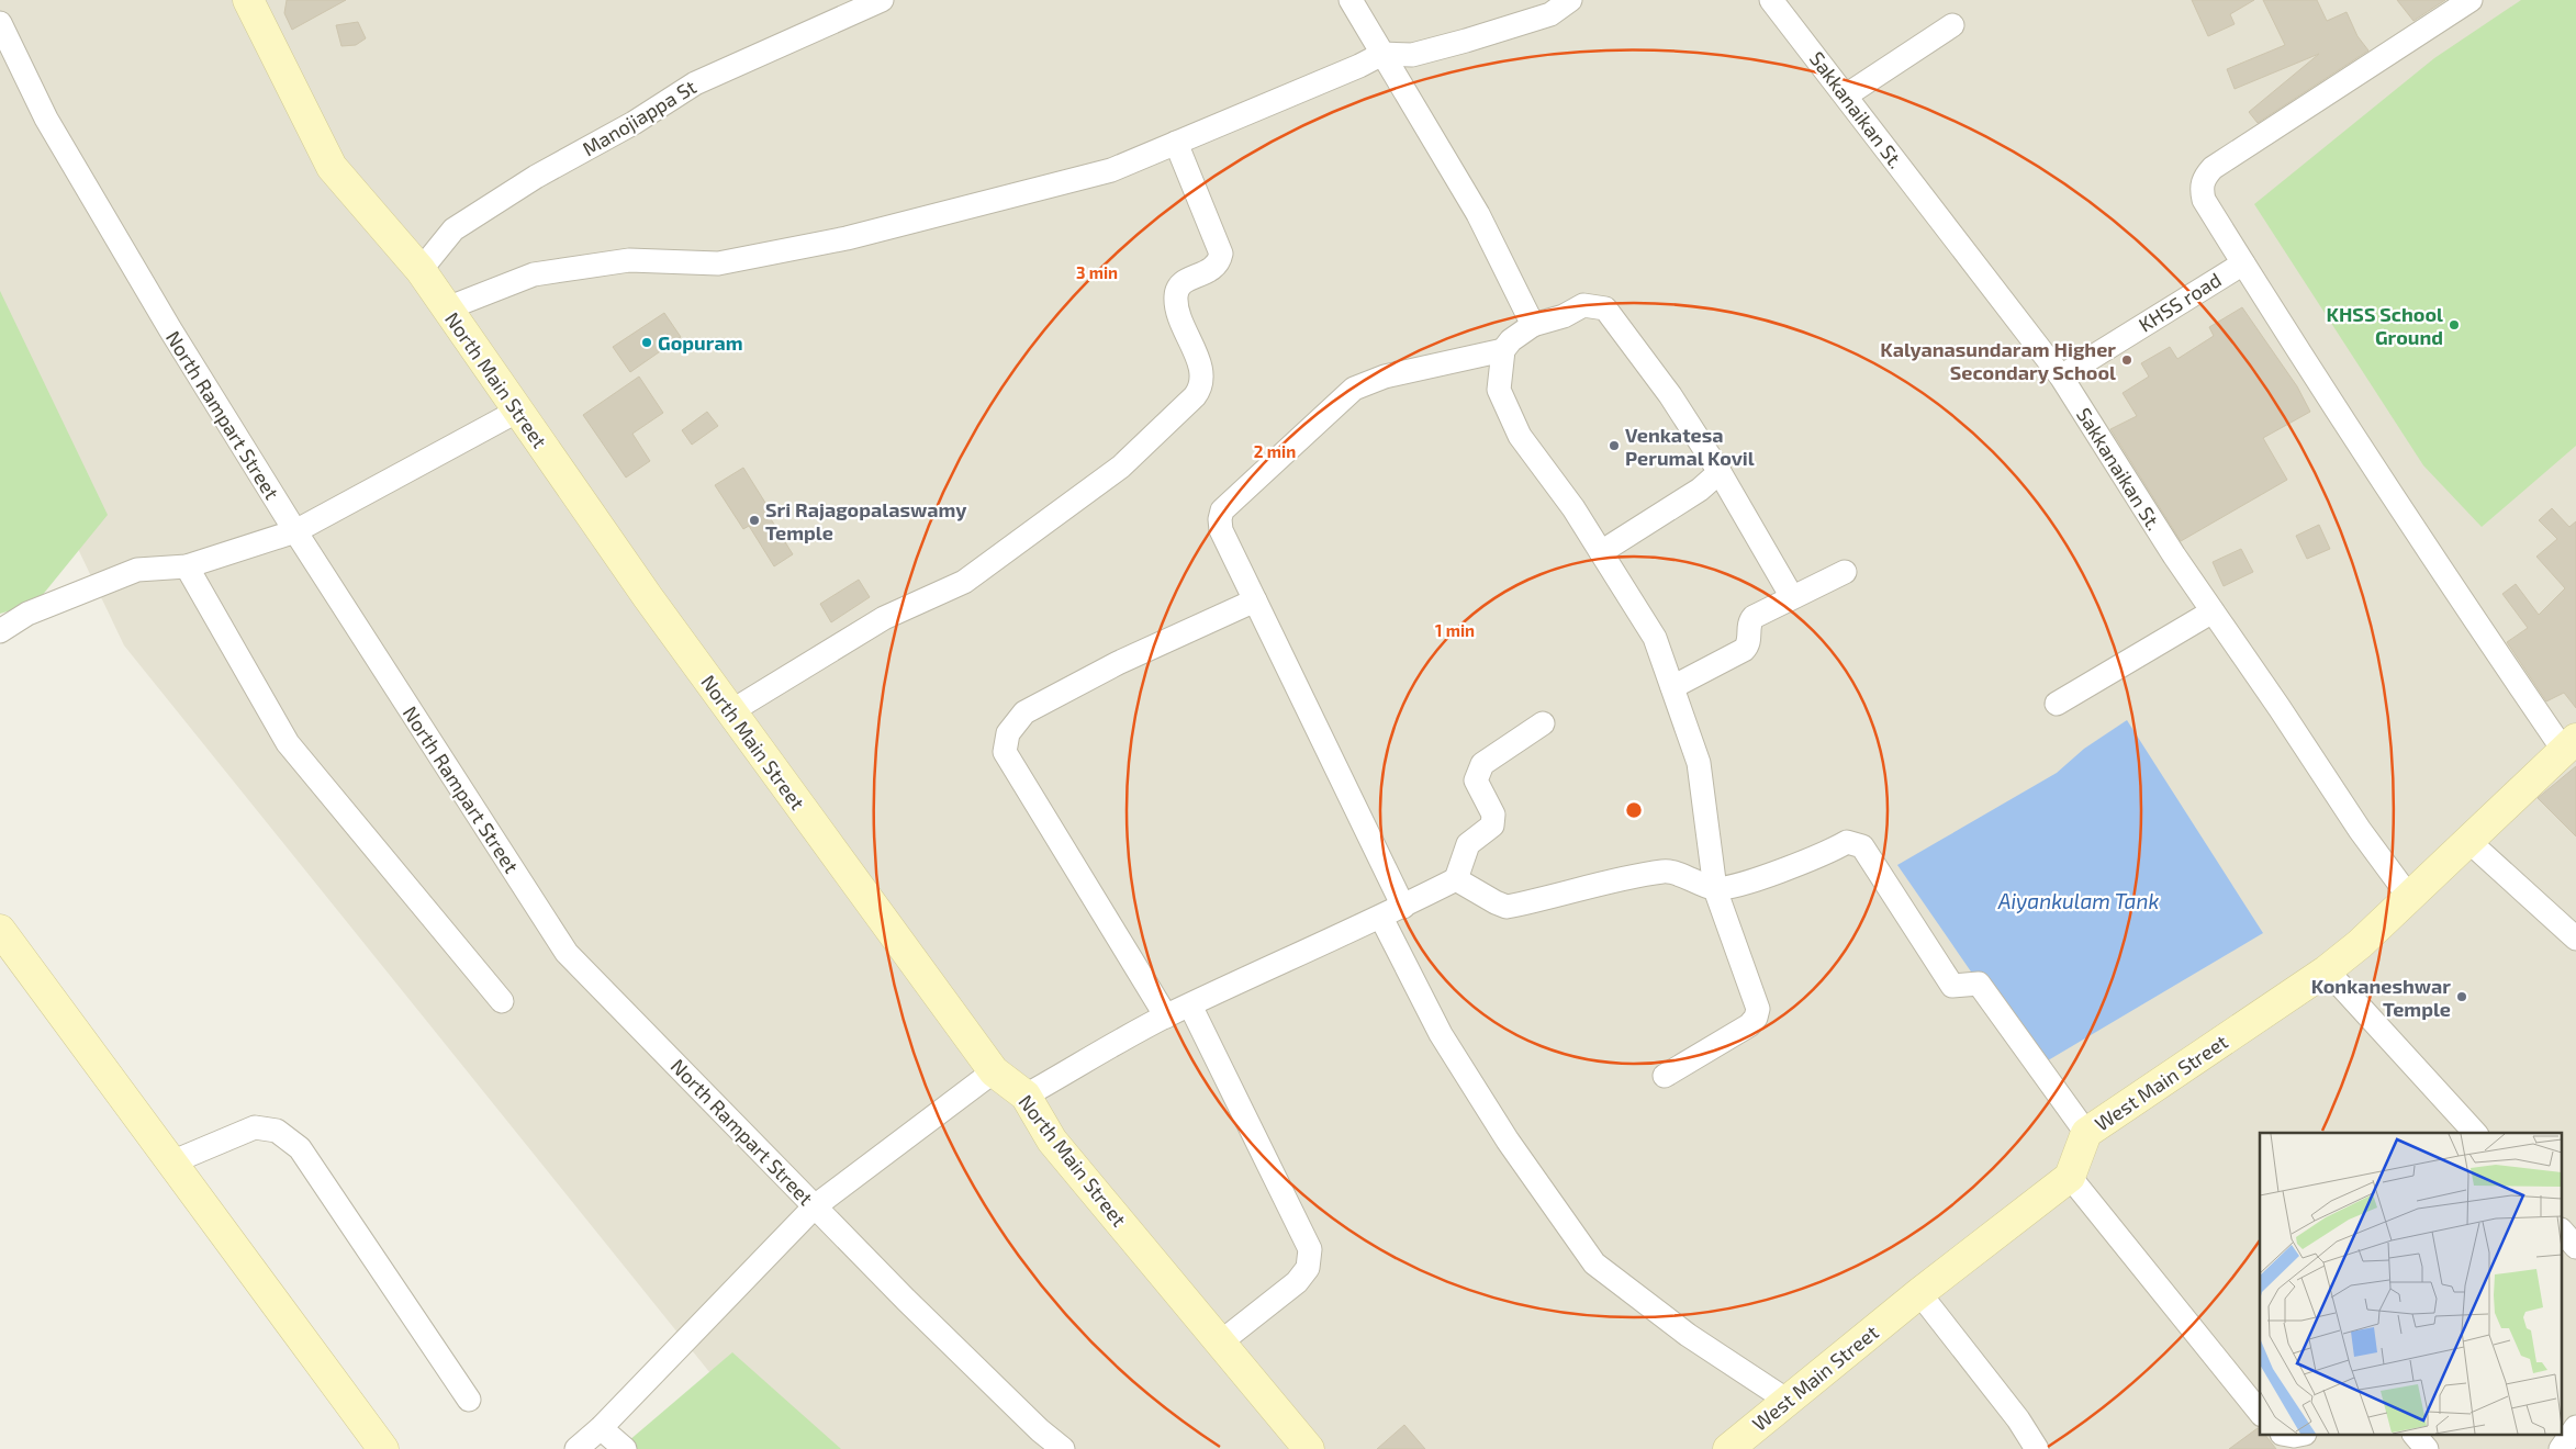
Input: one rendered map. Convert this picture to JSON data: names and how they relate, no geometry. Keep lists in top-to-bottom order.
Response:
{
  "streets": {
    "street": [
      "Sakkanaikan St.",
      "Manojiappa St",
      "KHSS road",
      "North Main Street",
      "North Rampart Street",
      "West Main Street"
    ]
  },
  "crossings": [
    ["Sakkanaikan St.", "KHSS road"],
    ["Sakkanaikan St.", "West Main Street"],
    ["Manojiappa St", "North Main Street"]
  ],
  "water": ["Aiyankulam Tank"],
  "places": [
    "KHSS School Ground",
    "Gopuram",
    "Kalyanasundaram Higher Secondary School",
    "Venkatesa Perumal Kovil",
    "Sri Rajagopalaswamy Temple",
    "Konkaneshwar Temple"
  ],
  "rings": ["3 min", "2 min", "1 min"]
}
